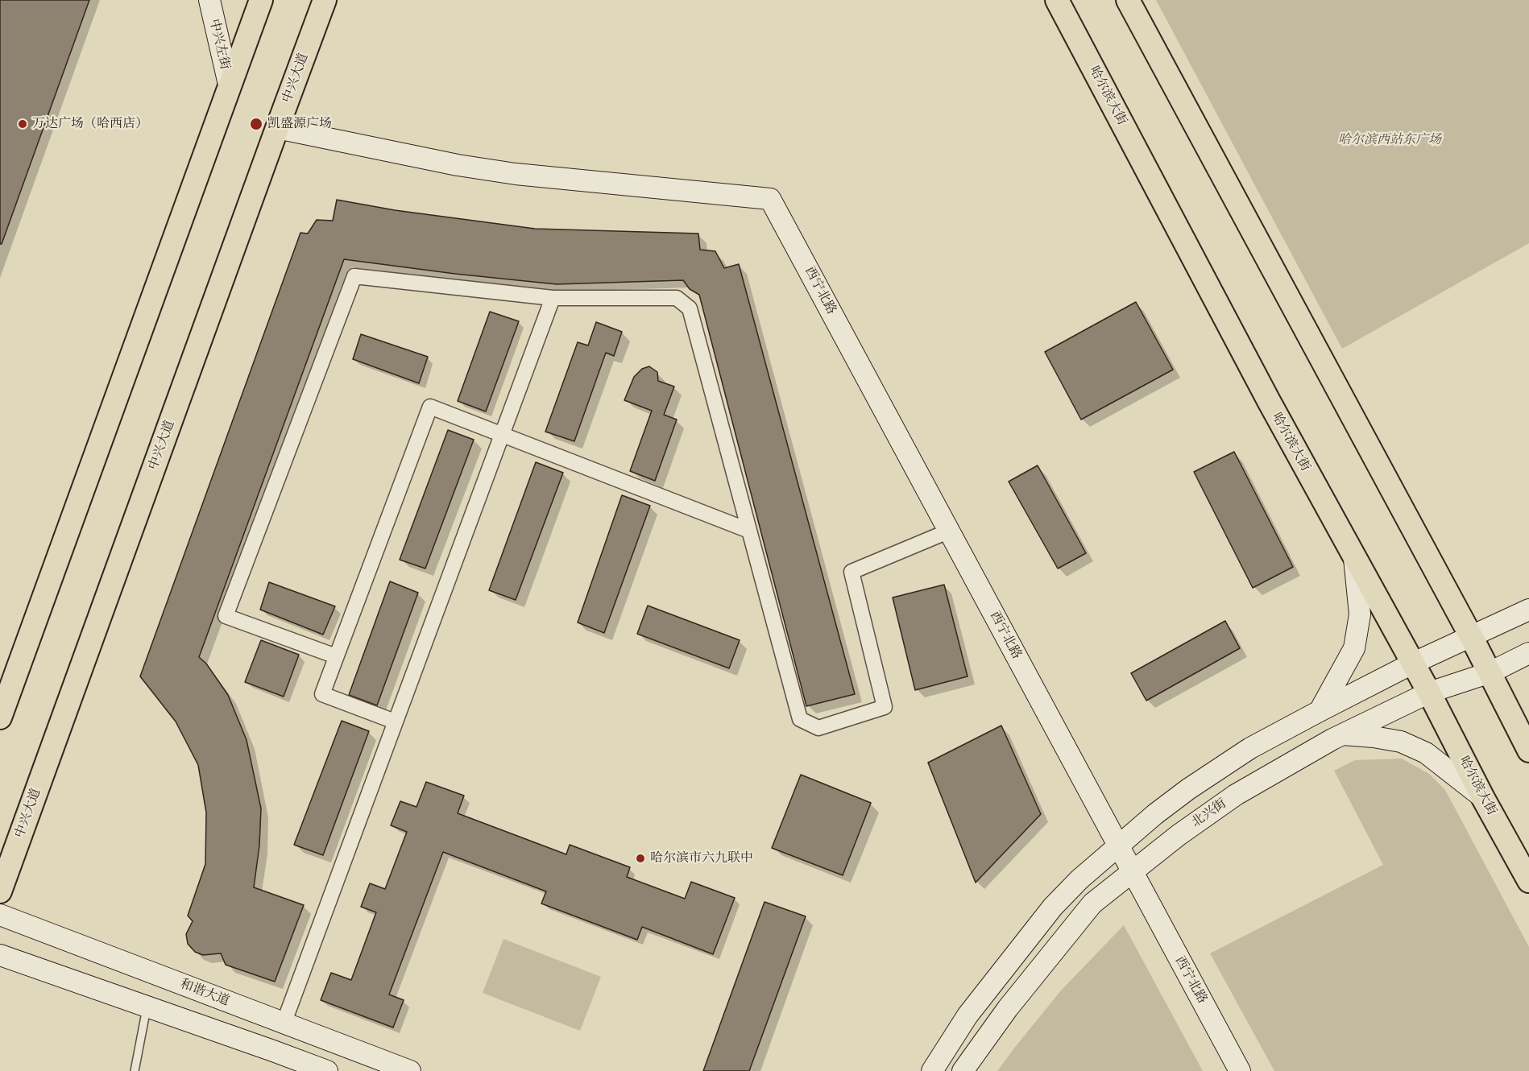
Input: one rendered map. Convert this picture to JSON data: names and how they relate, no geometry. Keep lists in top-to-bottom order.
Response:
{
  "streets": {
    "main road": [
      "中兴左街",
      "中兴大道",
      "哈尔滨大街",
      "西宁北路",
      "北兴街",
      "和谐大道"
    ]
  },
  "crossings": [
    ["中兴大道", "西宁北路"],
    ["哈尔滨大街", "北兴街"],
    ["西宁北路", "北兴街"]
  ],
  "parks": ["哈尔滨西站东广场"],
  "places": ["万达广场（哈西店）", "凯盛源广场", "哈尔滨市六九联中"]
}
